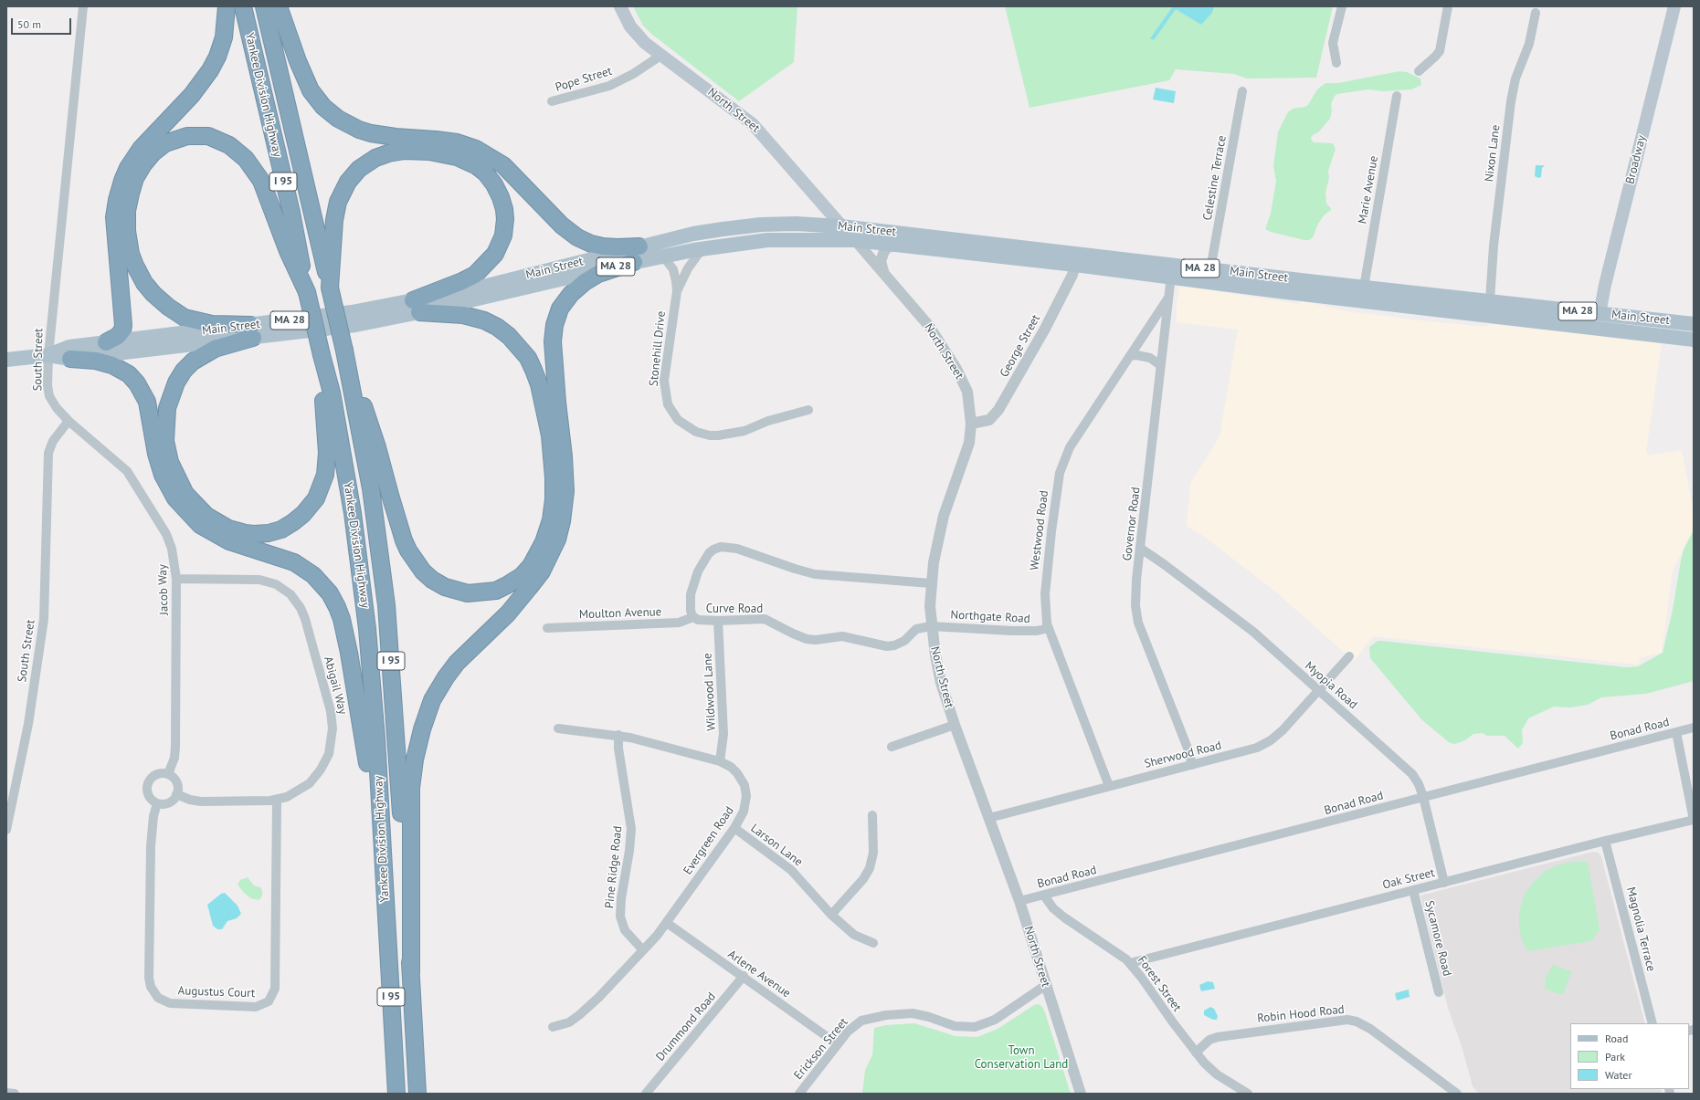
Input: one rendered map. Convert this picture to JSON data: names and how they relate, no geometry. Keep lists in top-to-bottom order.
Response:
{
  "streets": {
    "highway": ["Yankee Division Highway", "I 95"],
    "main road": [
      "North Street",
      "Broadway",
      "Main Street",
      "MA 28"
    ],
    "street": [
      "Pope Street",
      "Nixon Lane",
      "Celestine Terrace",
      "Marie Avenue",
      "George Street",
      "Stonehill Drive",
      "South Street",
      "Governor Road",
      "Westwood Road",
      "Jacob Way",
      "Curve Road",
      "Moulton Avenue",
      "Northgate Road",
      "Abigail Way",
      "Myopia Road",
      "Wildwood Lane",
      "Bonad Road",
      "Sherwood Road",
      "Evergreen Road",
      "Larson Lane",
      "Pine Ridge Road",
      "Oak Street",
      "Magnolia Terrace",
      "Sycamore Road",
      "Arlene Avenue",
      "Forest Street",
      "Augustus Court",
      "Robin Hood Road",
      "Drummond Road",
      "Erickson Street"
    ]
  },
  "crossings": [
    ["Pope Street", "North Street"],
    ["North Street", "Main Street"],
    ["North Street", "George Street"],
    ["North Street", "Curve Road"],
    ["North Street", "Northgate Road"],
    ["North Street", "Bonad Road"],
    ["North Street", "Sherwood Road"],
    ["North Street", "Erickson Street"],
    ["Nixon Lane", "Main Street"],
    ["Broadway", "Main Street"],
    ["Celestine Terrace", "Main Street"],
    ["Marie Avenue", "Main Street"],
    ["Main Street", "George Street"],
    ["Main Street", "Stonehill Drive"],
    ["Main Street", "South Street"],
    ["Main Street", "Governor Road"],
    ["South Street", "Jacob Way"],
    ["Governor Road", "Westwood Road"],
    ["Governor Road", "Myopia Road"],
    ["Governor Road", "Sherwood Road"],
    ["Westwood Road", "Northgate Road"],
    ["Westwood Road", "Sherwood Road"],
    ["Jacob Way", "Abigail Way"],
    ["Jacob Way", "Augustus Court"],
    ["Curve Road", "Moulton Avenue"],
    ["Curve Road", "Northgate Road"],
    ["Curve Road", "Wildwood Lane"],
    ["Abigail Way", "Augustus Court"],
    ["Myopia Road", "Bonad Road"],
    ["Myopia Road", "Sherwood Road"],
    ["Myopia Road", "Oak Street"],
    ["Wildwood Lane", "Evergreen Road"],
    ["Bonad Road", "Forest Street"],
    ["Evergreen Road", "Larson Lane"],
    ["Evergreen Road", "Pine Ridge Road"],
    ["Evergreen Road", "Arlene Avenue"],
    ["Oak Street", "Magnolia Terrace"],
    ["Oak Street", "Sycamore Road"],
    ["Oak Street", "Forest Street"],
    ["Arlene Avenue", "Drummond Road"],
    ["Arlene Avenue", "Erickson Street"],
    ["Forest Street", "Robin Hood Road"]
  ],
  "parks": ["Town Conservation Land"],
  "legend": ["Road", "Park", "Water"],
  "scale_bar": "50 m"
}
